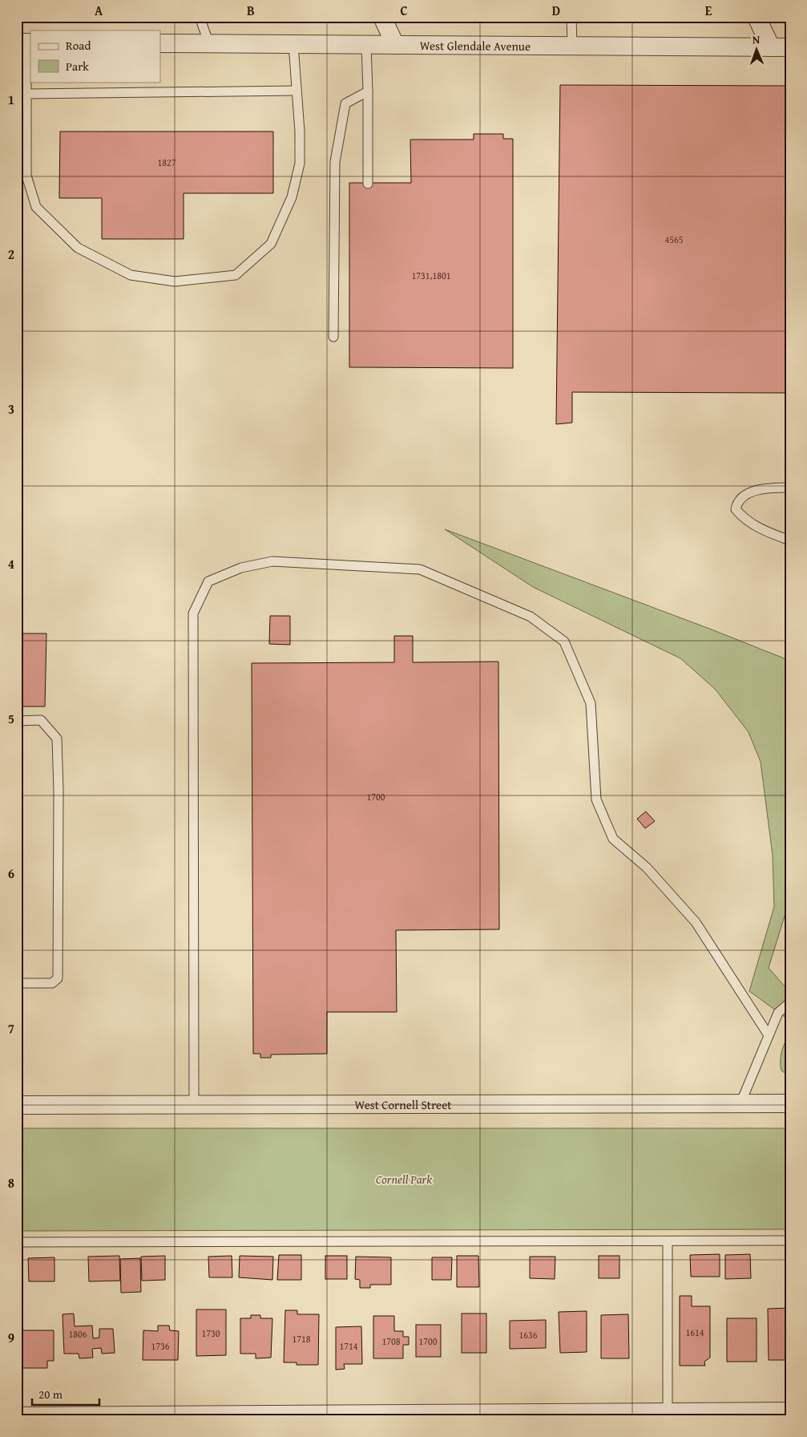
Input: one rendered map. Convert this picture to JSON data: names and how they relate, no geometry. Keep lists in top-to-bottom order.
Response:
{
  "streets": {
    "street": ["West Glendale Avenue", "West Cornell Street"]
  },
  "parks": ["Cornell Park"],
  "house_numbers": [
    "1827",
    "4565",
    "1731,1801",
    "1700",
    "1614",
    "1730",
    "1806",
    "1636",
    "1718",
    "1708",
    "1700",
    "1736",
    "1714"
  ],
  "legend": ["Road", "Park"],
  "scale_bar": "20 m",
  "north": "top",
  "grid": {
    "columns": [
      "A",
      "B",
      "C",
      "D",
      "E"
    ],
    "rows": [
      "1",
      "2",
      "3",
      "4",
      "5",
      "6",
      "7",
      "8",
      "9"
    ]
  }
}
